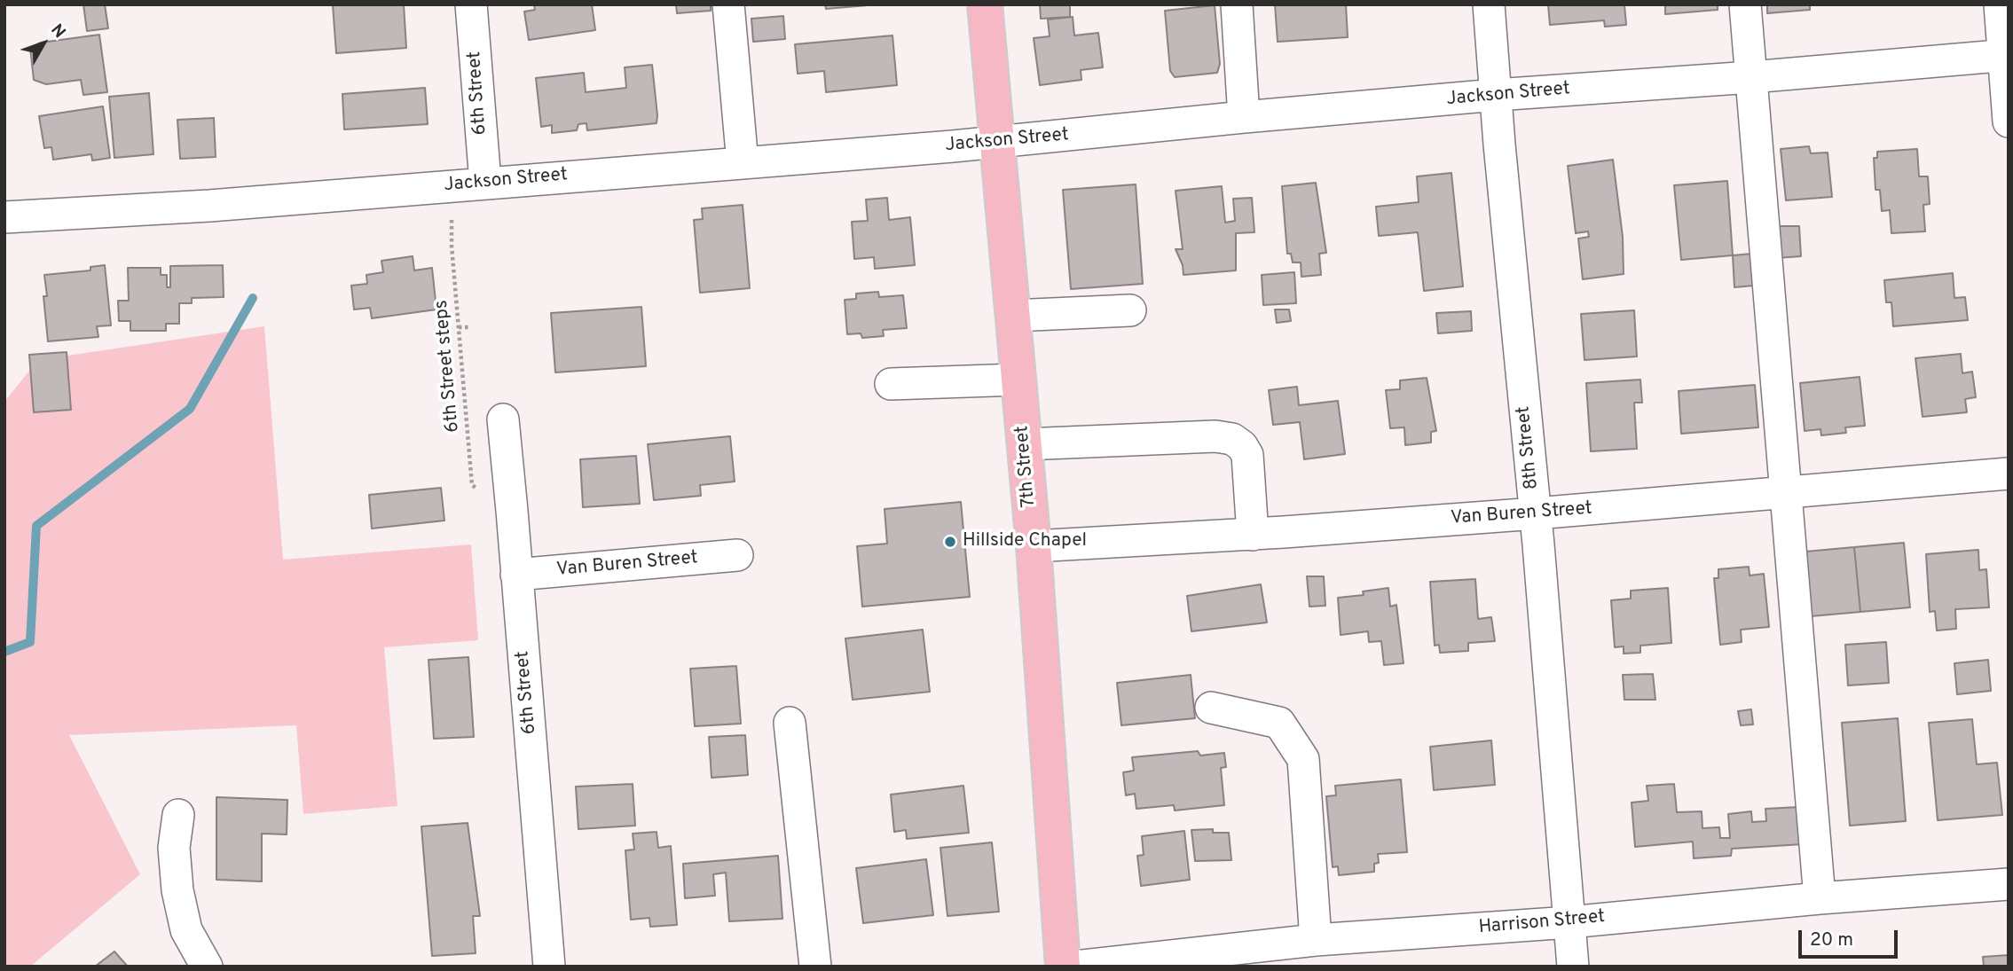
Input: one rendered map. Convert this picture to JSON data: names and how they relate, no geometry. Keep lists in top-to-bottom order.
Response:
{
  "streets": {
    "main road": ["7th Street"],
    "street": [
      "6th Street",
      "Jackson Street",
      "8th Street",
      "Van Buren Street",
      "Harrison Street"
    ],
    "path": ["6th Street steps"]
  },
  "crossings": [
    ["6th Street", "Jackson Street"],
    ["6th Street", "Van Buren Street"],
    ["Jackson Street", "8th Street"],
    ["Jackson Street", "7th Street"],
    ["8th Street", "Van Buren Street"],
    ["8th Street", "Harrison Street"],
    ["7th Street", "Van Buren Street"]
  ],
  "places": ["Hillside Chapel"],
  "scale_bar": "20 m",
  "north": "top right"
}
